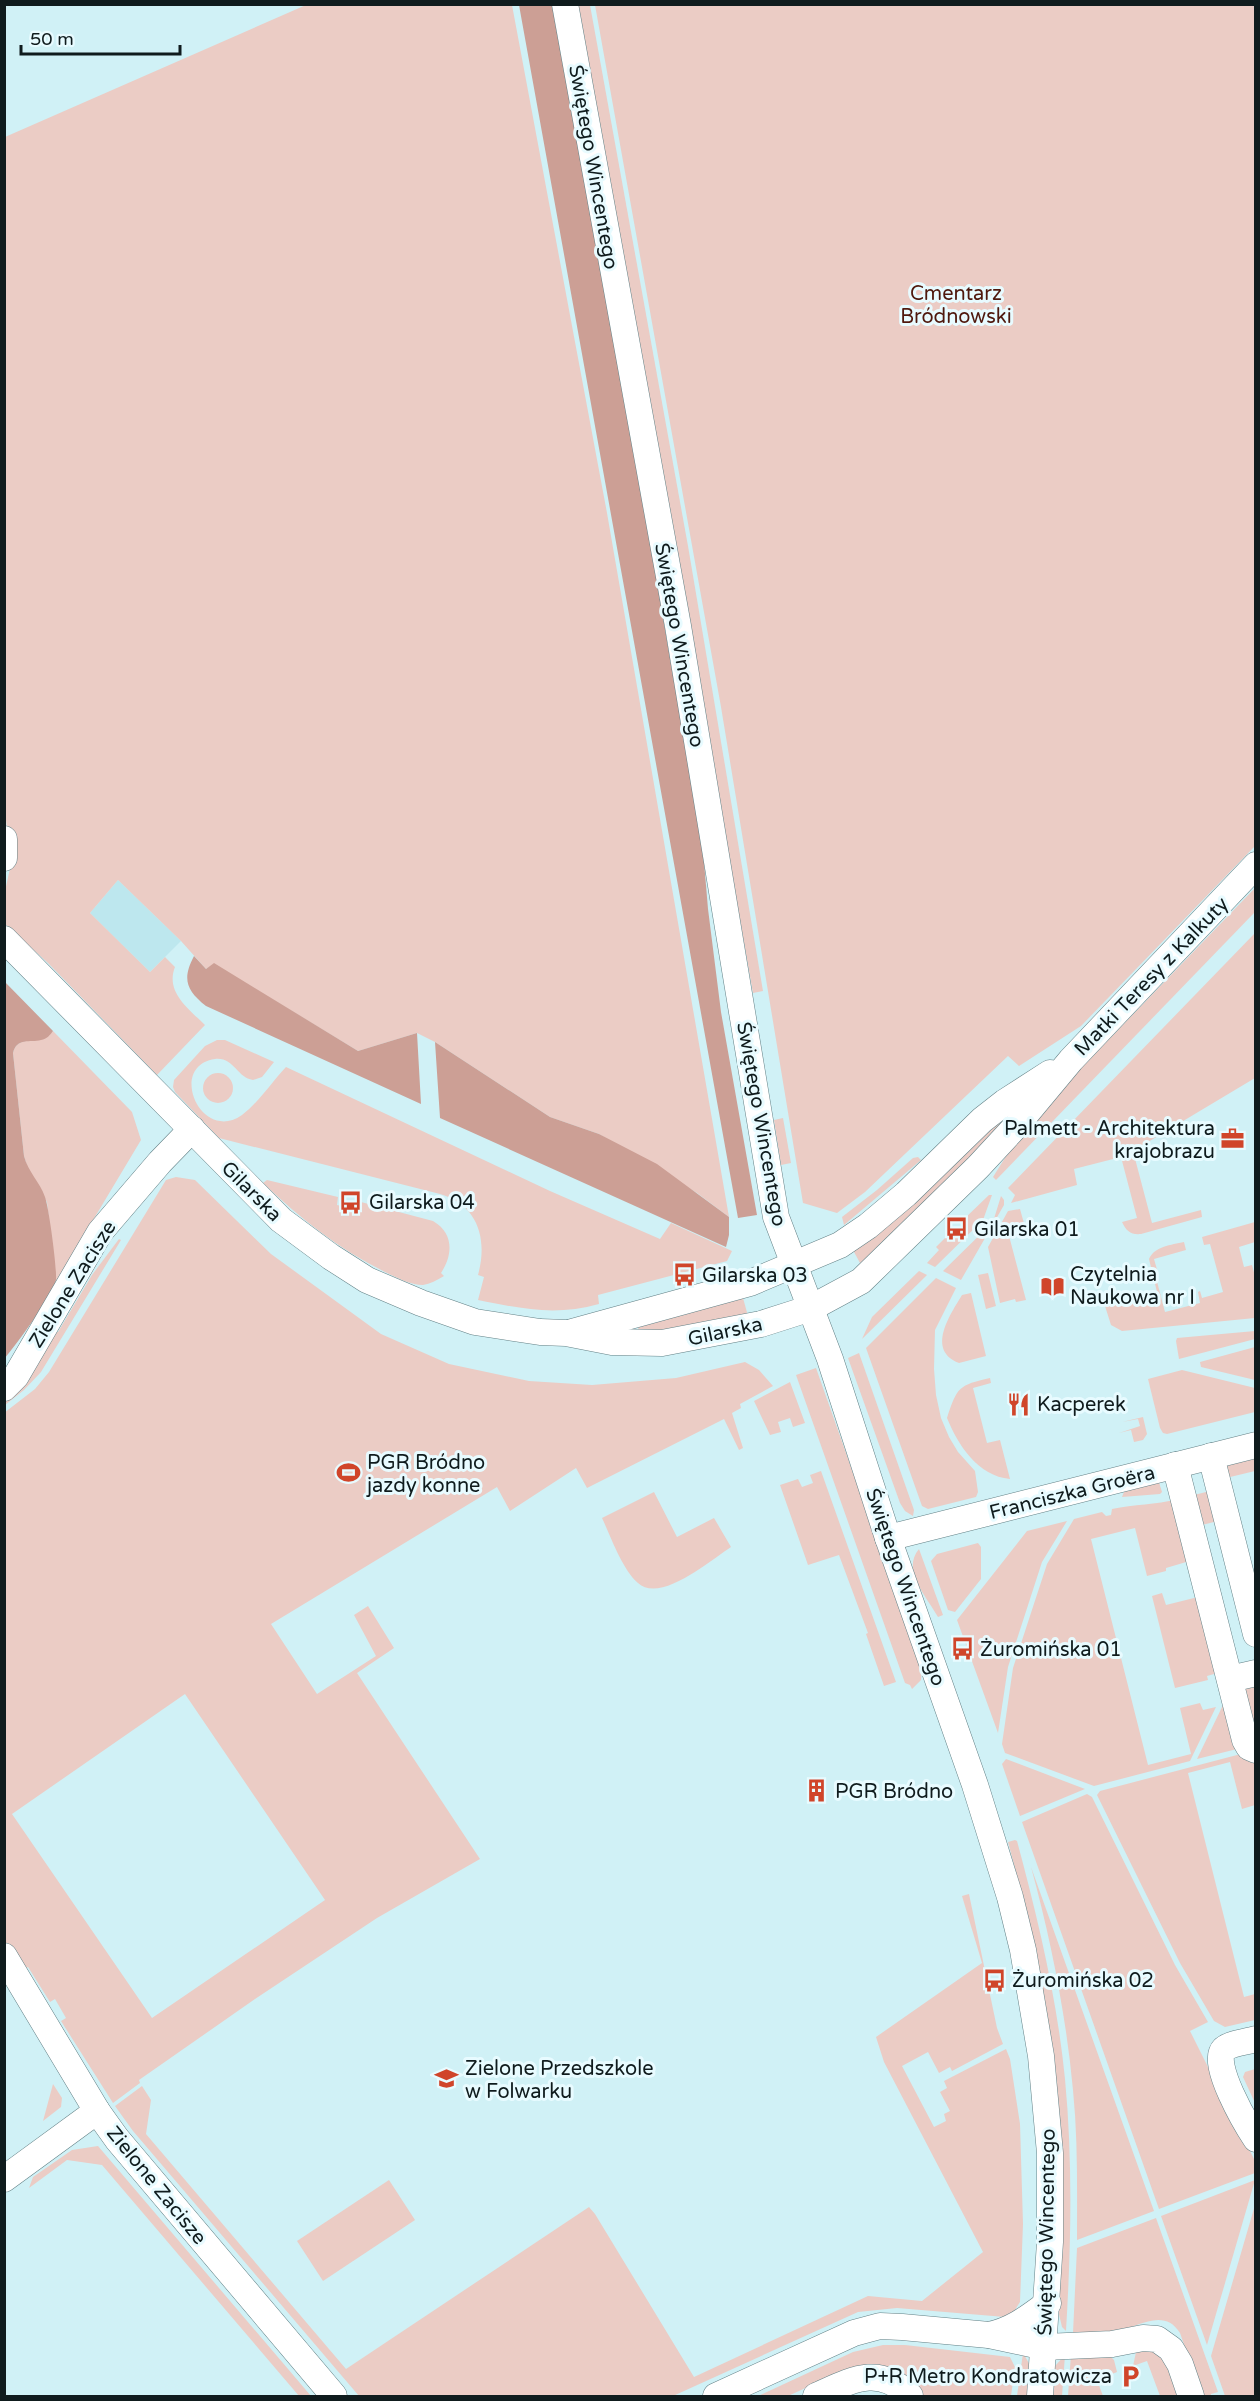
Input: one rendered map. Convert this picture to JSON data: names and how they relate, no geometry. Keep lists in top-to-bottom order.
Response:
{
  "streets": {
    "street": [
      "Świętego Wincentego",
      "Matki Teresy z Kalkuty",
      "Gilarska",
      "Zielone Zacisze",
      "Franciszka Groëra"
    ]
  },
  "crossings": [
    ["Świętego Wincentego", "Matki Teresy z Kalkuty"],
    ["Świętego Wincentego", "Gilarska"],
    ["Świętego Wincentego", "Franciszka Groëra"],
    ["Matki Teresy z Kalkuty", "Gilarska"],
    ["Gilarska", "Zielone Zacisze"]
  ],
  "parks": ["Cmentarz Bródnowski"],
  "places": {
    "office": ["Palmett - Architektura krajobrazu"],
    "bus stop": [
      "Gilarska 04",
      "Gilarska 01",
      "Gilarska 03",
      "Żuromińska 01",
      "Żuromińska 02"
    ],
    "library": ["Czytelnia Naukowa nr I"],
    "restaurant": ["Kacperek"],
    "sports": ["PGR Bródno jazdy konne"],
    "building": ["PGR Bródno"],
    "school or university": ["Zielone Przedszkole w Folwarku"],
    "parking": ["P+R Metro Kondratowicza"]
  },
  "scale_bar": "50 m"
}
